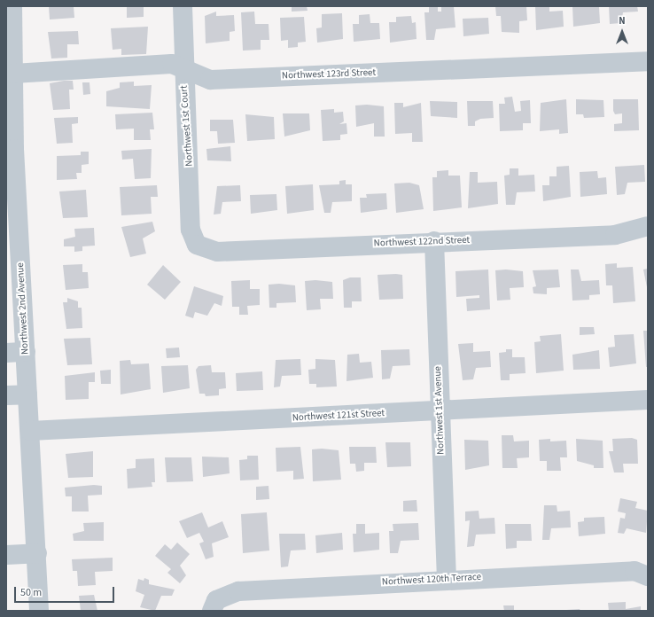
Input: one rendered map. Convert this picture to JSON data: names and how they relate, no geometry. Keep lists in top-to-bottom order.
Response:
{
  "streets": {
    "street": [
      "Northwest 123rd Street",
      "Northwest 1st Court",
      "Northwest 122nd Street",
      "Northwest 2nd Avenue",
      "Northwest 1st Avenue",
      "Northwest 121st Street",
      "Northwest 120th Terrace"
    ]
  },
  "crossings": [
    ["Northwest 123rd Street", "Northwest 1st Court"],
    ["Northwest 123rd Street", "Northwest 2nd Avenue"],
    ["Northwest 1st Court", "Northwest 122nd Street"],
    ["Northwest 122nd Street", "Northwest 1st Avenue"],
    ["Northwest 2nd Avenue", "Northwest 121st Street"],
    ["Northwest 1st Avenue", "Northwest 121st Street"],
    ["Northwest 1st Avenue", "Northwest 120th Terrace"]
  ],
  "scale_bar": "50 m",
  "north": "top"
}
